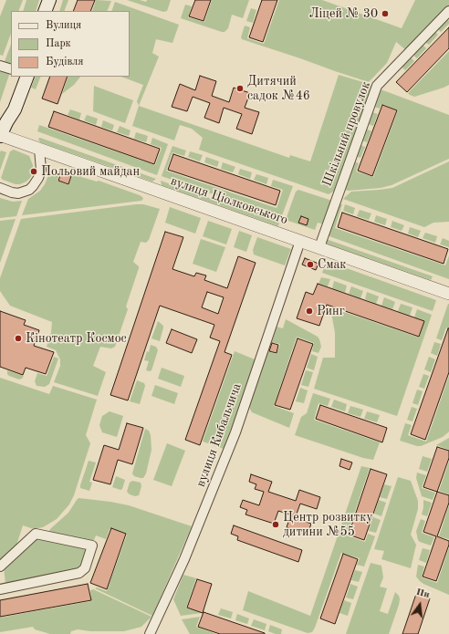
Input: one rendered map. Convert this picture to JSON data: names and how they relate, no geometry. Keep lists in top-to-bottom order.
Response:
{
  "streets": {
    "street": ["Шкільний провулок", "вулиця Ціолковського", "вулиця Кибальчича"]
  },
  "crossings": [
    ["Шкільний провулок", "вулиця Ціолковського"],
    ["вулиця Ціолковського", "вулиця Кибальчича"]
  ],
  "places": [
    "Ліцей № 30",
    "Дитячий садок №46",
    "Польовий майдан",
    "Смак",
    "Ринг",
    "Кінотеатр Космос",
    "Центр розвитку дитини №55"
  ],
  "legend": ["Вулиця", "Парк", "Будівля"],
  "north": "top"
}
